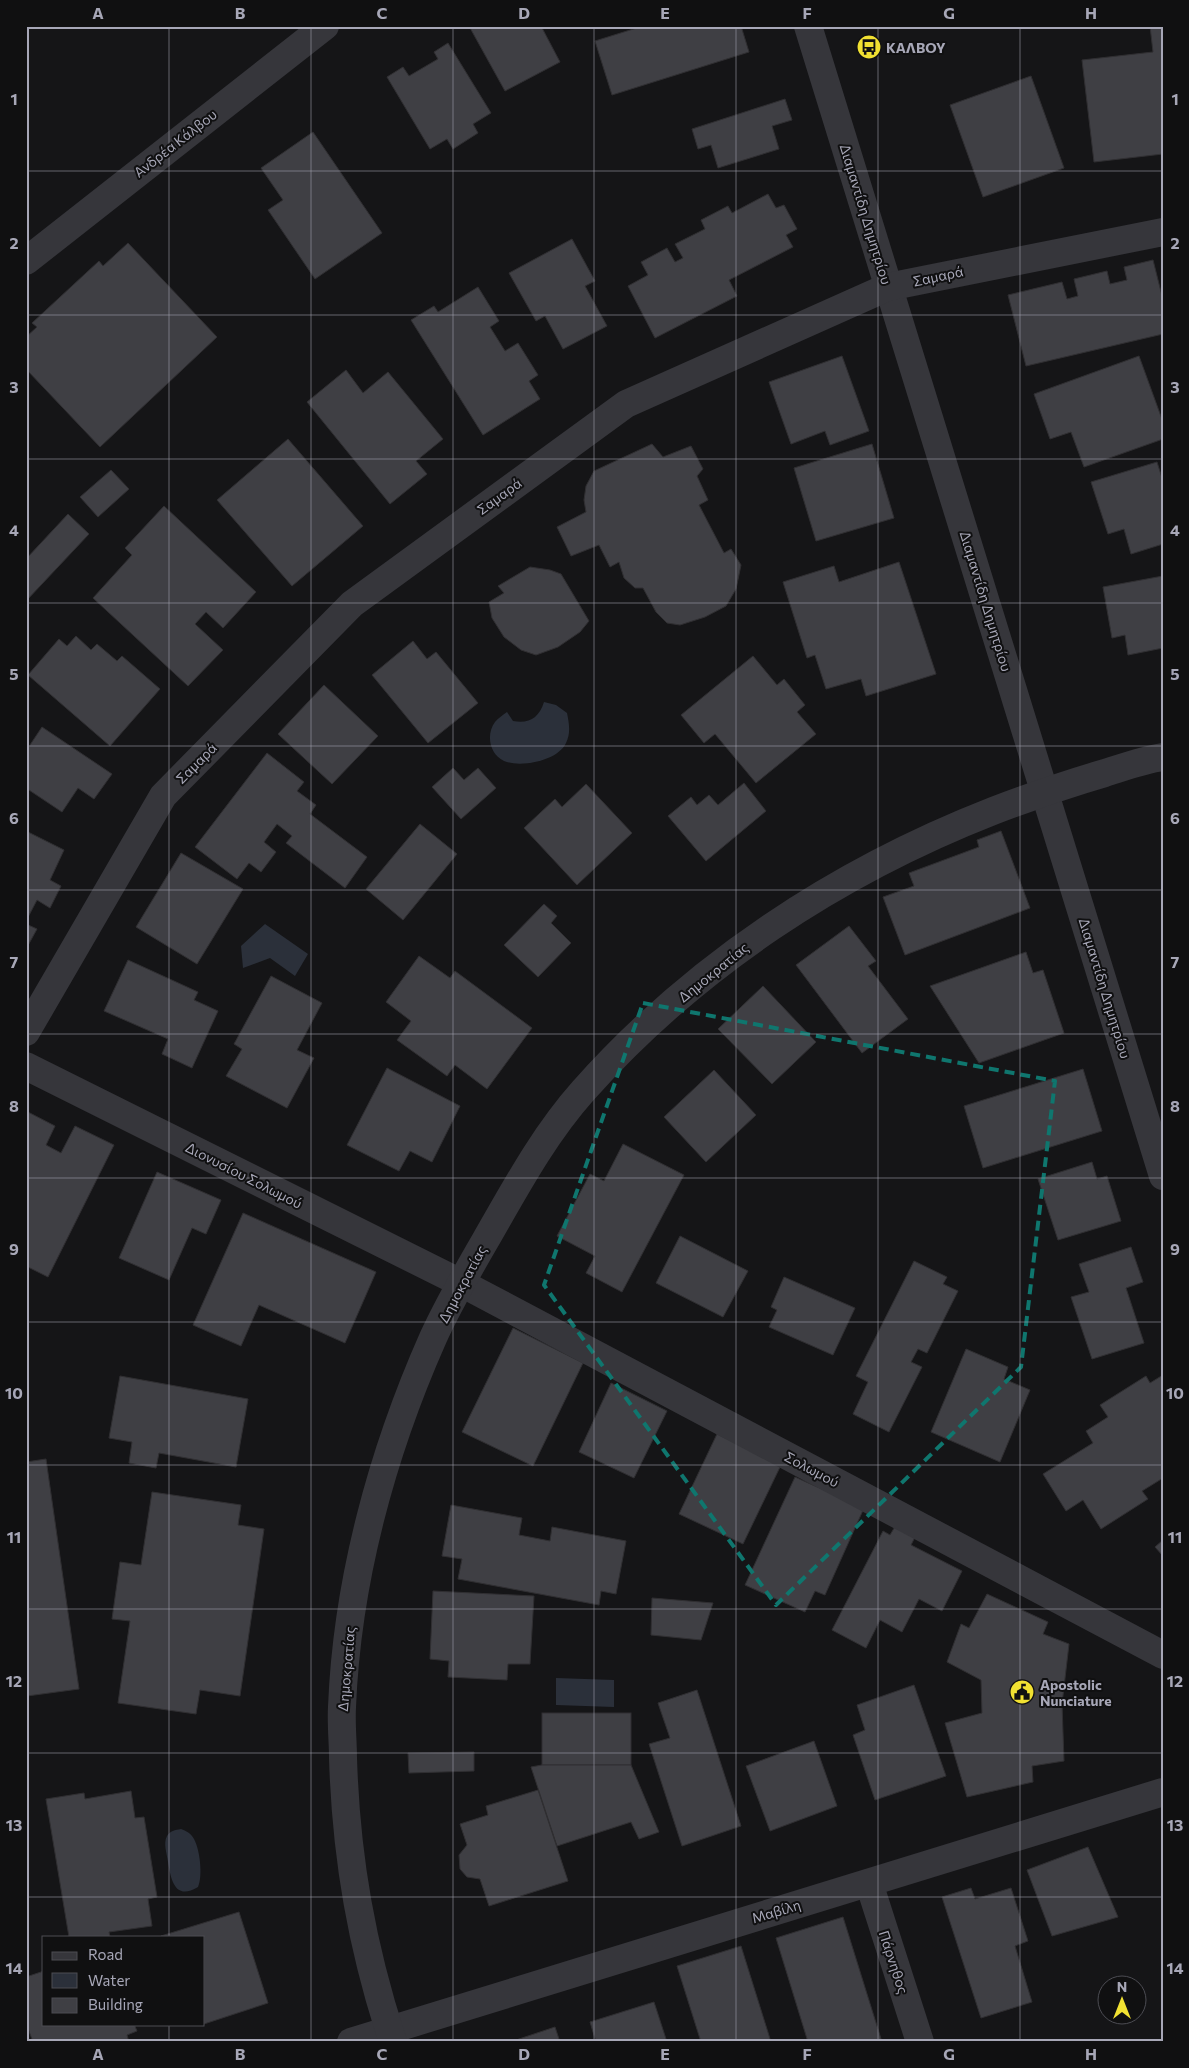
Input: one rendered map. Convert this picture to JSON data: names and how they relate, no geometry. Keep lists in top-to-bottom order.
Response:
{
  "streets": {
    "street": [
      "Ανδρέα Κάλβου",
      "Διαμαντίδη Δημητρίου",
      "Σαμαρά",
      "Δημοκρατίας",
      "Διονυσίου Σολωμού",
      "Σολωμού",
      "Μαβίλη",
      "Πάρνηθος"
    ]
  },
  "crossings": [
    ["Διαμαντίδη Δημητρίου", "Σαμαρά"],
    ["Διαμαντίδη Δημητρίου", "Δημοκρατίας"],
    ["Δημοκρατίας", "Διονυσίου Σολωμού"],
    ["Δημοκρατίας", "Σολωμού"],
    ["Δημοκρατίας", "Μαβίλη"],
    ["Διονυσίου Σολωμού", "Σολωμού"],
    ["Μαβίλη", "Πάρνηθος"]
  ],
  "places": {
    "bus stop": ["ΚΑΛΒΟΥ"],
    "public building": ["Apostolic Nunciature"]
  },
  "legend": ["Road", "Water", "Building"],
  "north": "top",
  "grid": {
    "columns": [
      "A",
      "B",
      "C",
      "D",
      "E",
      "F",
      "G",
      "H"
    ],
    "rows": [
      "1",
      "2",
      "3",
      "4",
      "5",
      "6",
      "7",
      "8",
      "9",
      "10",
      "11",
      "12",
      "13",
      "14"
    ]
  }
}
